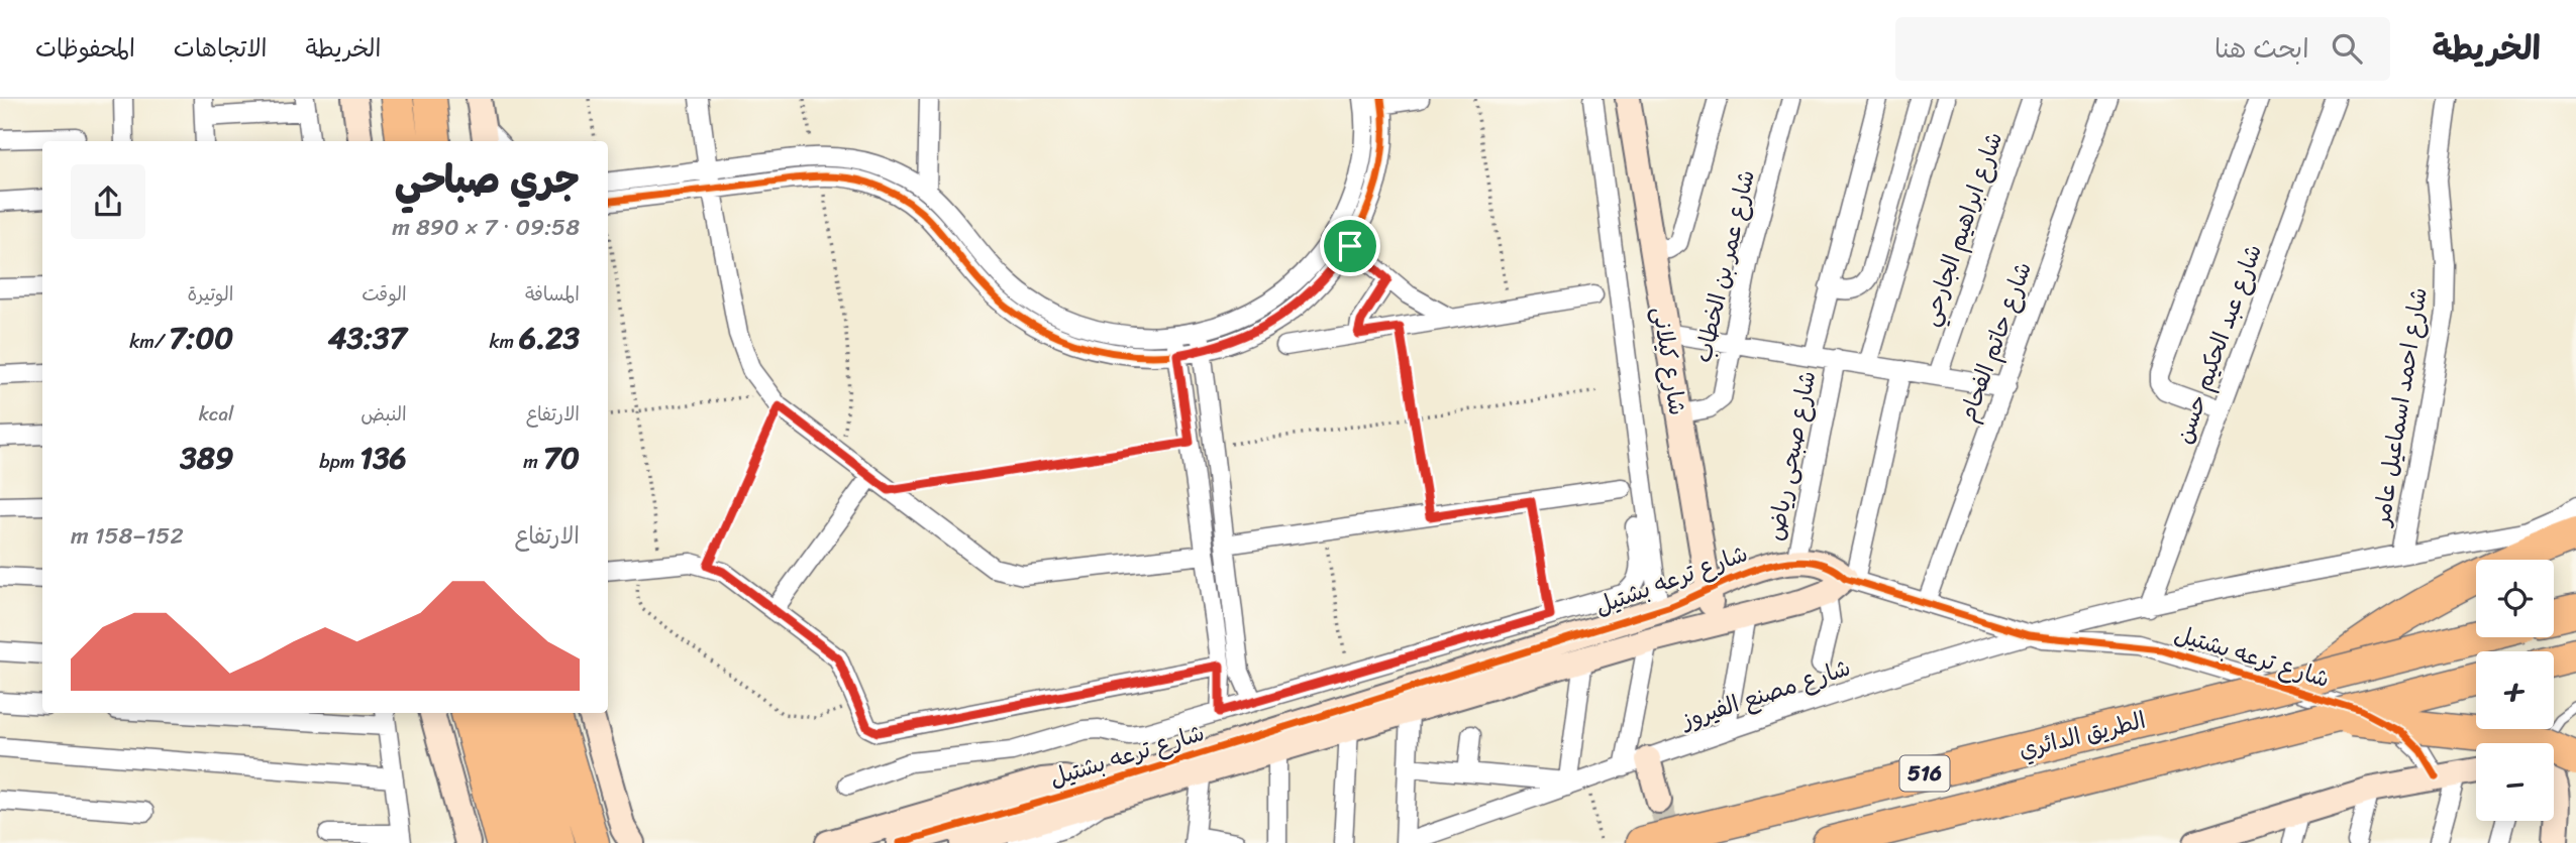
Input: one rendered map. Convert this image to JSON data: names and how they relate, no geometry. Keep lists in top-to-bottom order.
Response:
{
  "streets": {
    "highway": ["الطريق الدائري", "516"],
    "street": [
      "شارع ابراهيم الجارحي",
      "شارع عمر بن الخطاب",
      "شارع حاتم الفحام",
      "شارع عبد الحكيم حسن",
      "شارع كيلانى",
      "شارع احمد اسماعيل عامر",
      "شارع صبحى رياض",
      "شارع ترعه بشتيل",
      "شارع مصنع الفيروز"
    ]
  },
  "crossings": [
    ["شارع عمر بن الخطاب", "شارع كيلانى"],
    ["شارع حاتم الفحام", "شارع ترعه بشتيل"],
    ["شارع عبد الحكيم حسن", "شارع مصنع الفيروز"],
    ["شارع كيلانى", "شارع ترعه بشتيل"],
    ["شارع احمد اسماعيل عامر", "شارع مصنع الفيروز"],
    ["شارع صبحى رياض", "شارع ترعه بشتيل"],
    ["شارع ترعه بشتيل", "شارع مصنع الفيروز"]
  ],
  "page": {
    "header": "الخريطة",
    "search": "ابحث هنا",
    "nav": ["الخريطة", "الاتجاهات", "المحفوظات"],
    "heading": ["جري صباحي", "09:58 · 7 × 890 m"],
    "stats": [
      ["المسافة", "6.23 km"],
      ["الوقت", "43:37"],
      ["الوتيرة", "7:00 /km"],
      ["الارتفاع", "70 m"],
      ["النبض", "136 bpm"],
      ["kcal", "389"]
    ],
    "chart": ["الارتفاع", "152–158 m"],
    "map_buttons": ["+", "−"]
  }
}
